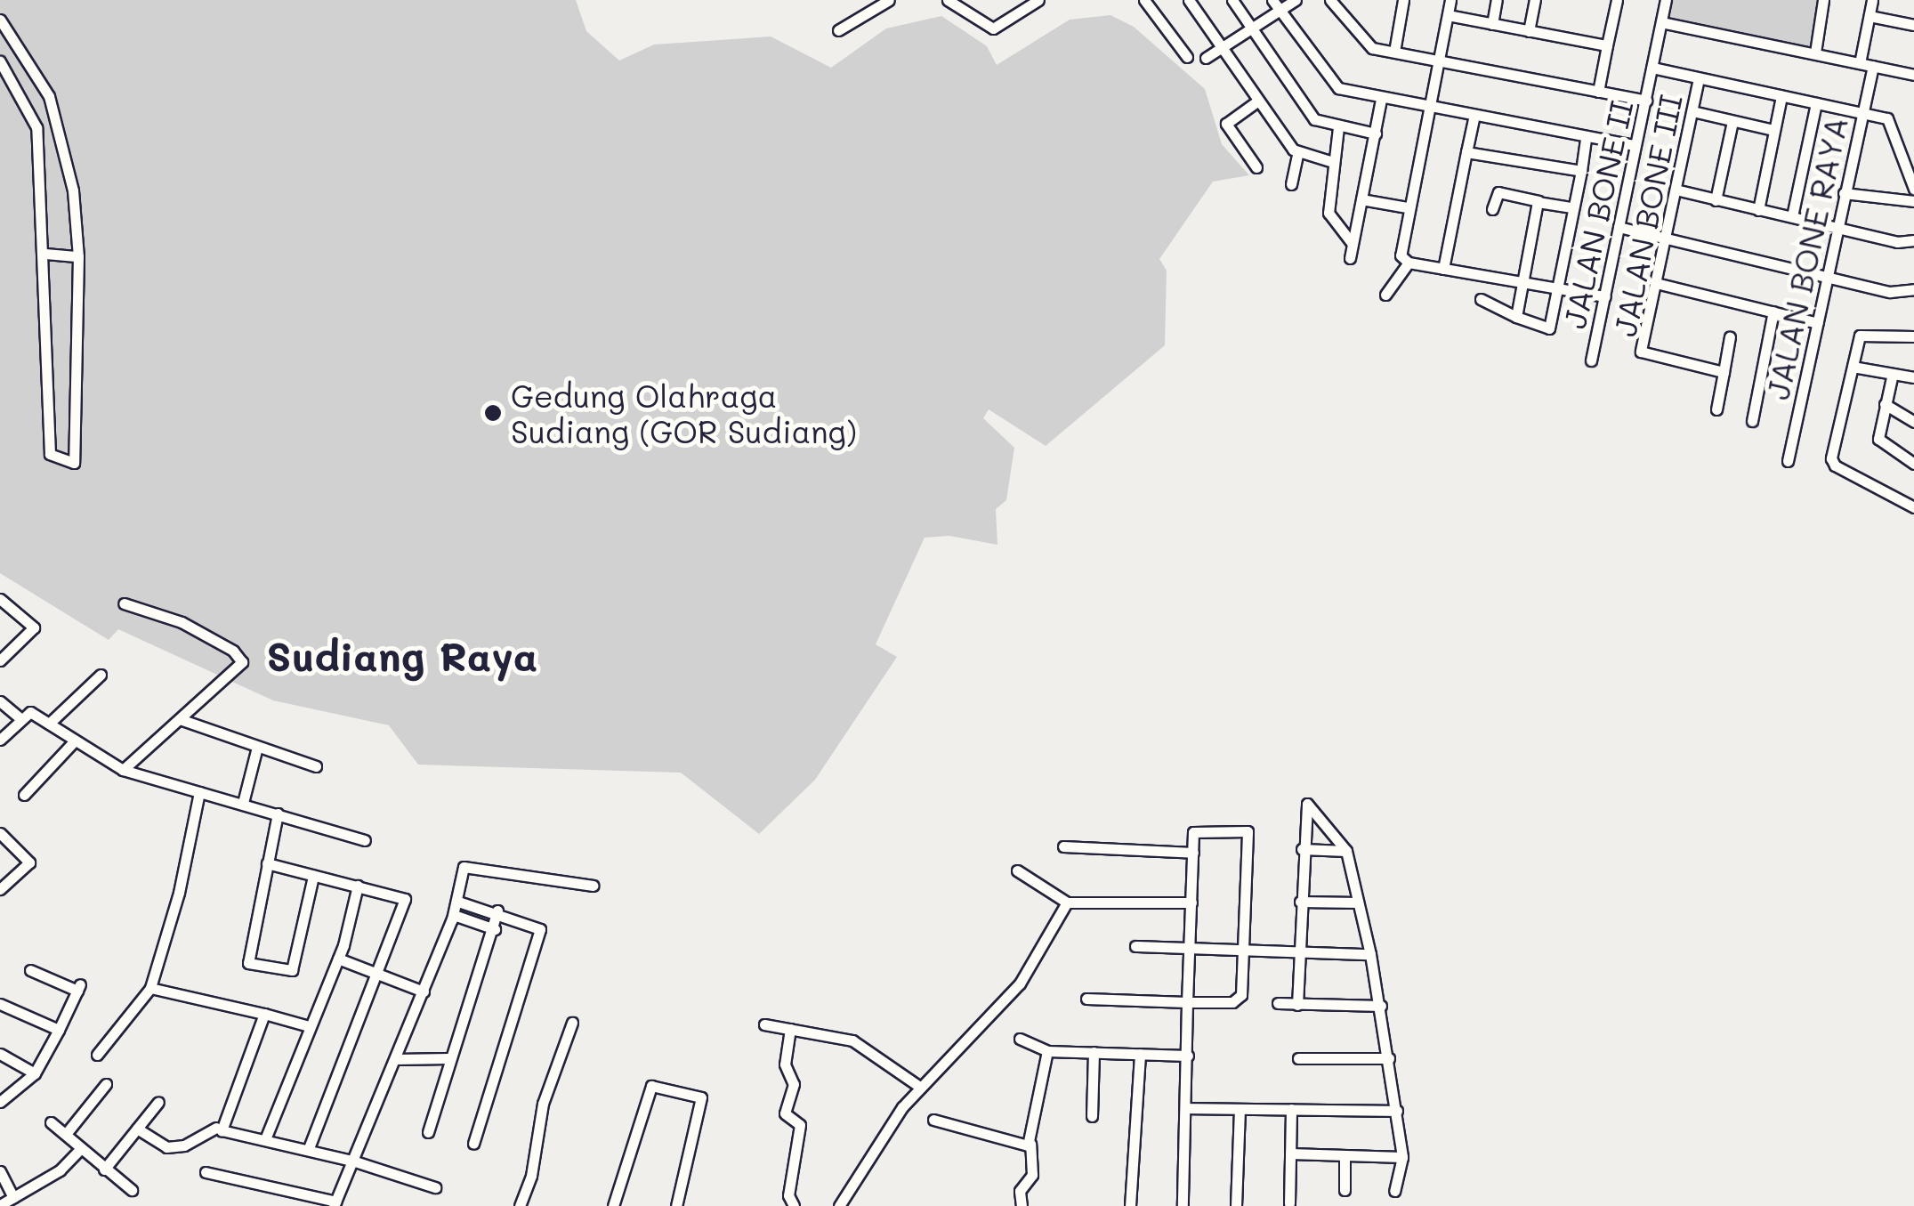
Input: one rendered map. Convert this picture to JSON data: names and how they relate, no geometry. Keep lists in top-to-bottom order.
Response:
{
  "streets": {
    "street": ["JALAN BONE II", "JALAN BONE III", "JALAN BONE RAYA"]
  },
  "districts": ["Sudiang Raya"],
  "places": ["Gedung Olahraga Sudiang (GOR Sudiang)"]
}
